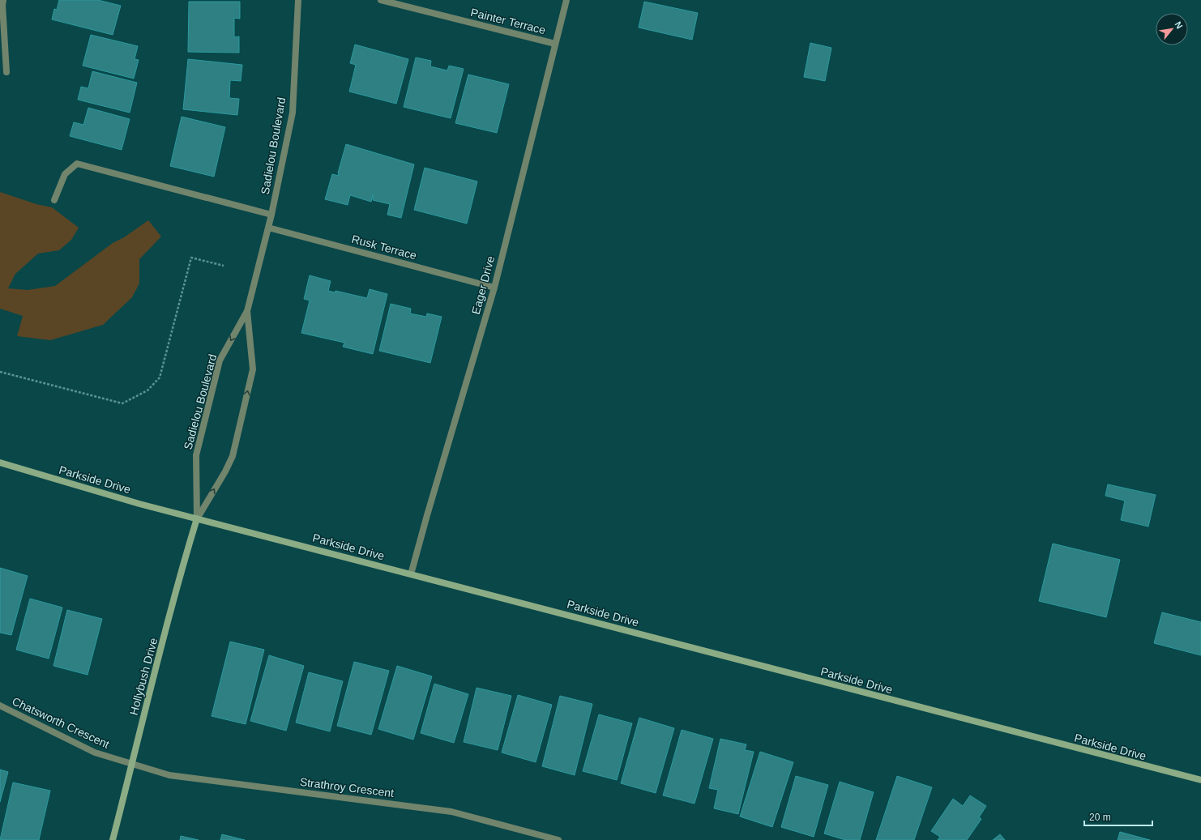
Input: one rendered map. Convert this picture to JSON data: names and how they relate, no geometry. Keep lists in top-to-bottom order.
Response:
{
  "streets": {
    "main road": ["Parkside Drive", "Hollybush Drive"],
    "street": [
      "Painter Terrace",
      "Sadielou Boulevard",
      "Rusk Terrace",
      "Eager Drive",
      "Chatsworth Crescent",
      "Strathroy Crescent"
    ]
  },
  "crossings": [
    ["Painter Terrace", "Eager Drive"],
    ["Sadielou Boulevard", "Rusk Terrace"],
    ["Sadielou Boulevard", "Parkside Drive"],
    ["Sadielou Boulevard", "Hollybush Drive"],
    ["Rusk Terrace", "Eager Drive"],
    ["Eager Drive", "Parkside Drive"],
    ["Parkside Drive", "Hollybush Drive"],
    ["Hollybush Drive", "Chatsworth Crescent"],
    ["Hollybush Drive", "Strathroy Crescent"],
    ["Chatsworth Crescent", "Strathroy Crescent"]
  ],
  "scale_bar": "20 m",
  "north": "top right"
}
